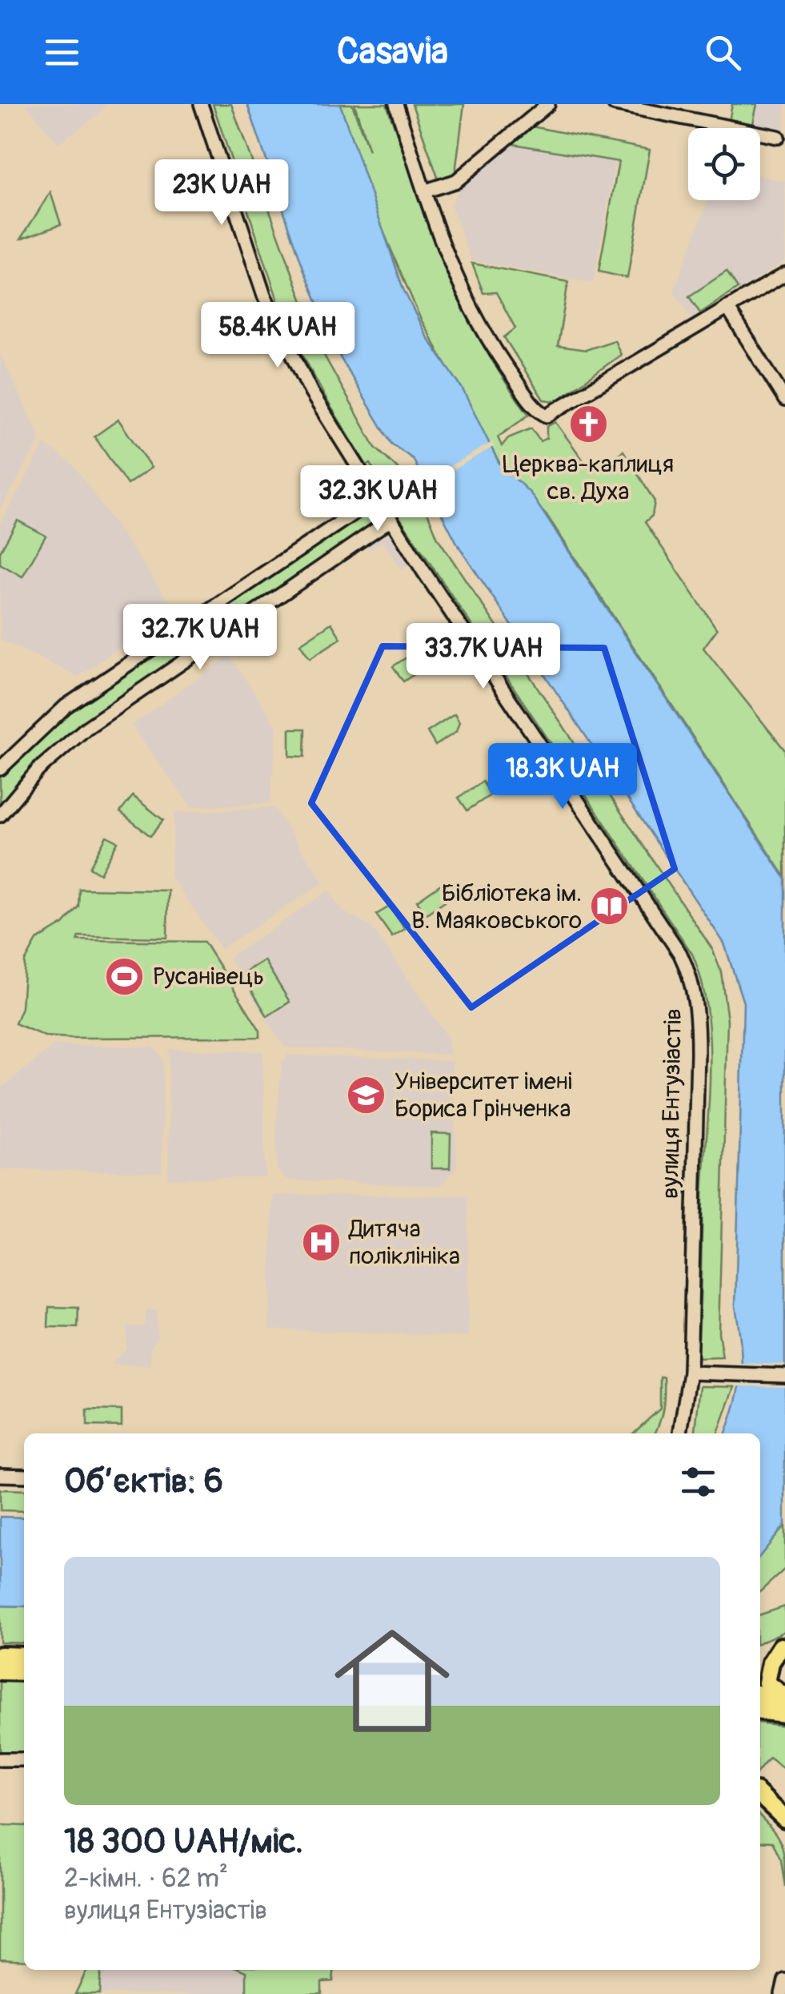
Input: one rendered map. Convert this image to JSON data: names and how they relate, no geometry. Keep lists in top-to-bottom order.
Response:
{
  "streets": {
    "street": ["вулиця Ентузіастів"]
  },
  "places": {
    "church": ["Церква-каплиця св. Духа"],
    "library": ["Бібліотека ім. В. Маяковського"],
    "sports": ["Русанівець"],
    "school or university": ["Університет імені Бориса Грінченка"],
    "hospital": ["Дитяча поліклініка"]
  },
  "page": {
    "header": "Casavia",
    "price": [
      "23K UAH",
      "58.4K UAH",
      "32.3K UAH",
      "32.7K UAH",
      "33.7K UAH",
      "18.3K UAH"
    ],
    "heading": "Об’єктів: 6",
    "list": [
      {
        "name": "18 300 UAH/міс.",
        "note": "2-кімн. · 62 m² · вулиця Ентузіастів"
      }
    ]
  }
}
